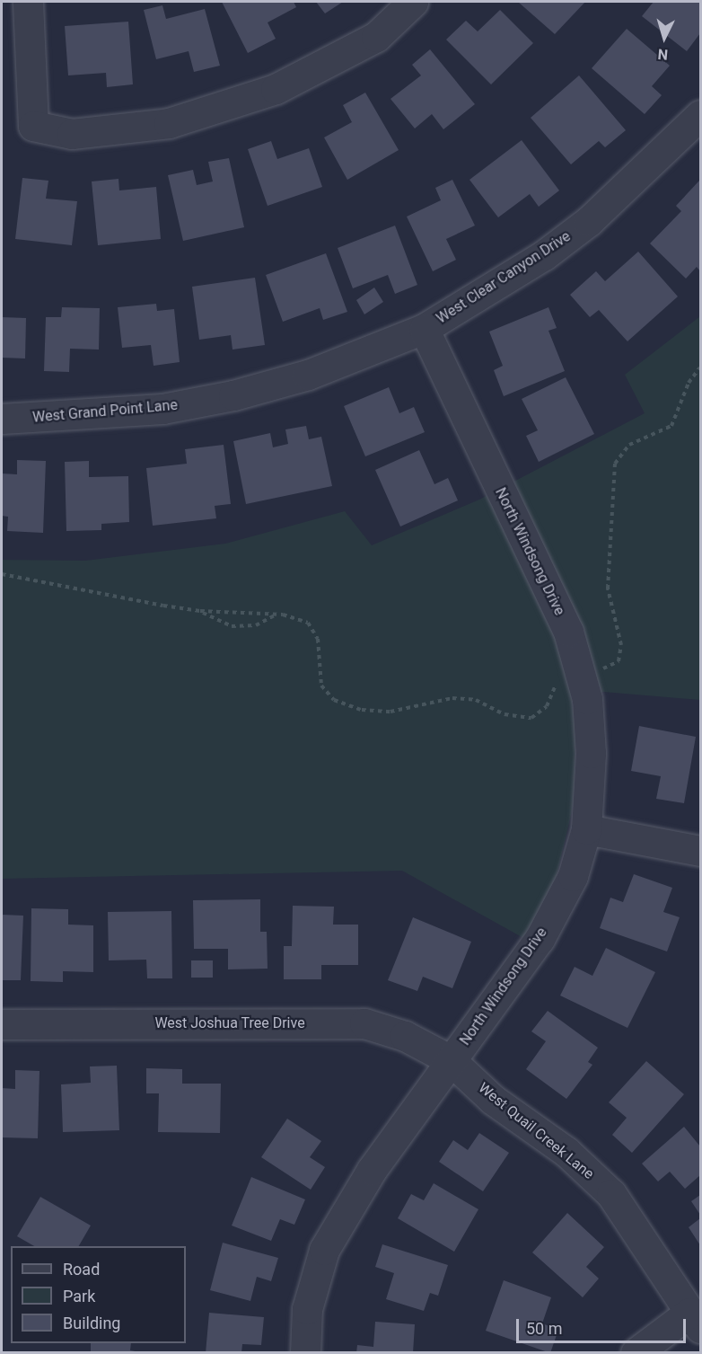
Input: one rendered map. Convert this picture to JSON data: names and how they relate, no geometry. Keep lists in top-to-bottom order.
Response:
{
  "streets": {
    "street": [
      "West Clear Canyon Drive",
      "West Grand Point Lane",
      "North Windsong Drive",
      "West Joshua Tree Drive",
      "West Quail Creek Lane"
    ]
  },
  "crossings": [
    ["West Clear Canyon Drive", "West Grand Point Lane"],
    ["West Clear Canyon Drive", "North Windsong Drive"],
    ["West Grand Point Lane", "North Windsong Drive"],
    ["North Windsong Drive", "West Joshua Tree Drive"],
    ["North Windsong Drive", "West Quail Creek Lane"],
    ["West Joshua Tree Drive", "West Quail Creek Lane"]
  ],
  "legend": ["Road", "Park", "Building"],
  "scale_bar": "50 m",
  "north": "bottom"
}
